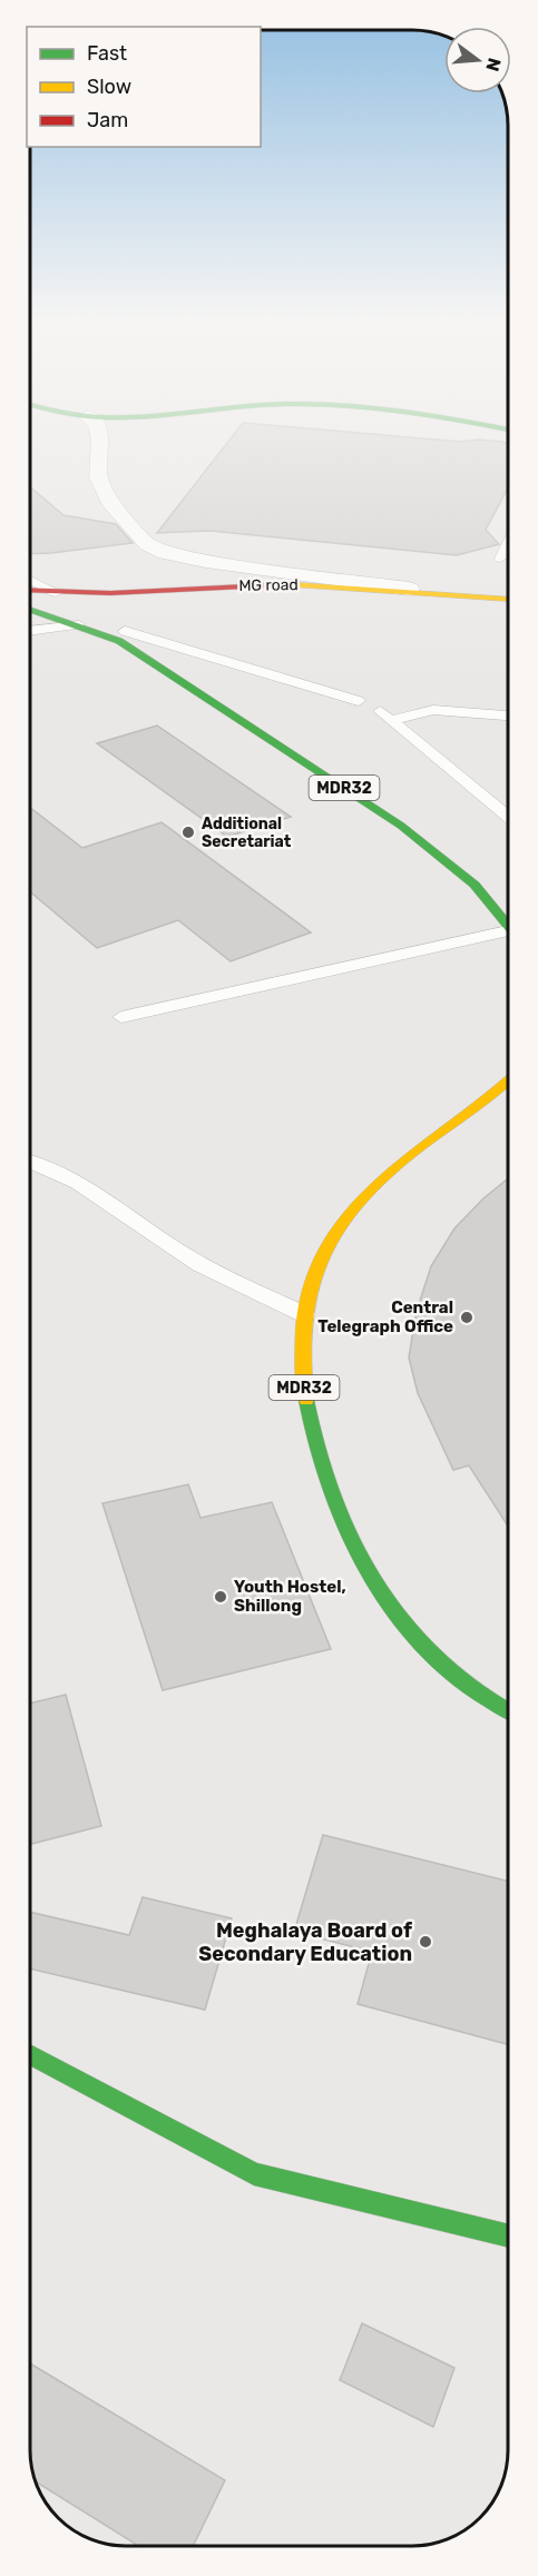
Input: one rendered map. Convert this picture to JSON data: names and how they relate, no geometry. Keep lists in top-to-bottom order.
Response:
{
  "streets": {
    "main road": ["MG road", "MDR32"]
  },
  "places": [
    "Additional Secretariat",
    "Central Telegraph Office",
    "Youth Hostel, Shillong",
    "Meghalaya Board of Secondary Education"
  ],
  "legend": ["Fast", "Slow", "Jam"],
  "north": "right"
}
